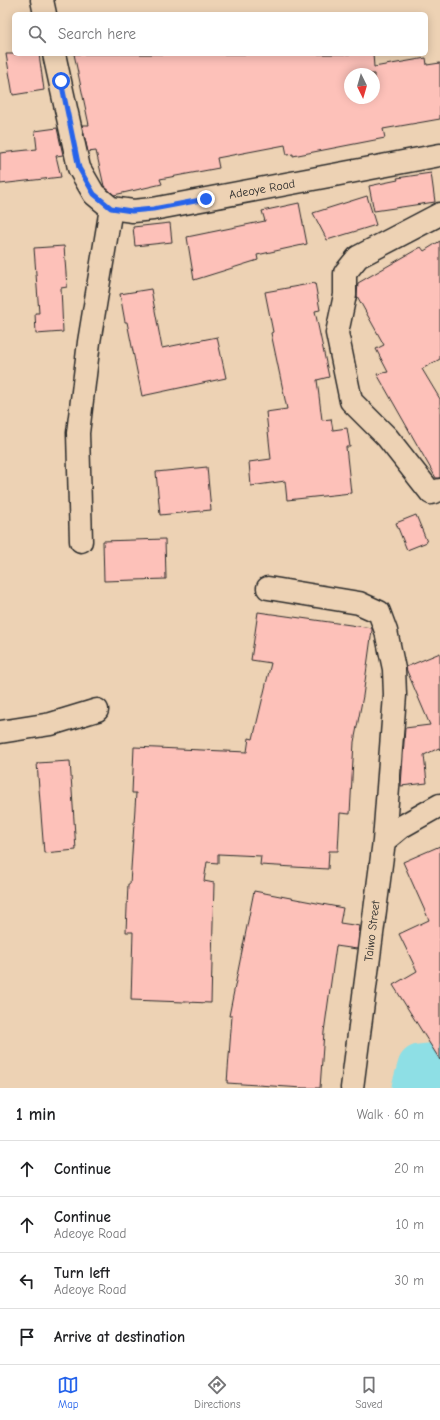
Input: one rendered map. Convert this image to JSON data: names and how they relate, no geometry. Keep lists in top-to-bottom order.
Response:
{
  "streets": {
    "street": ["Adeoye Road", "Taiwo Street"]
  },
  "north": "bottom",
  "page": {
    "search": "Search here",
    "heading": ["1 min", "Walk · 60 m"],
    "list": [
      ["Continue", "20 m"],
      ["Continue", "Adeoye Road", "10 m"],
      ["Turn left", "Adeoye Road", "30 m"],
      "Arrive at destination"
    ],
    "nav": ["Map", "Directions", "Saved"]
  }
}
